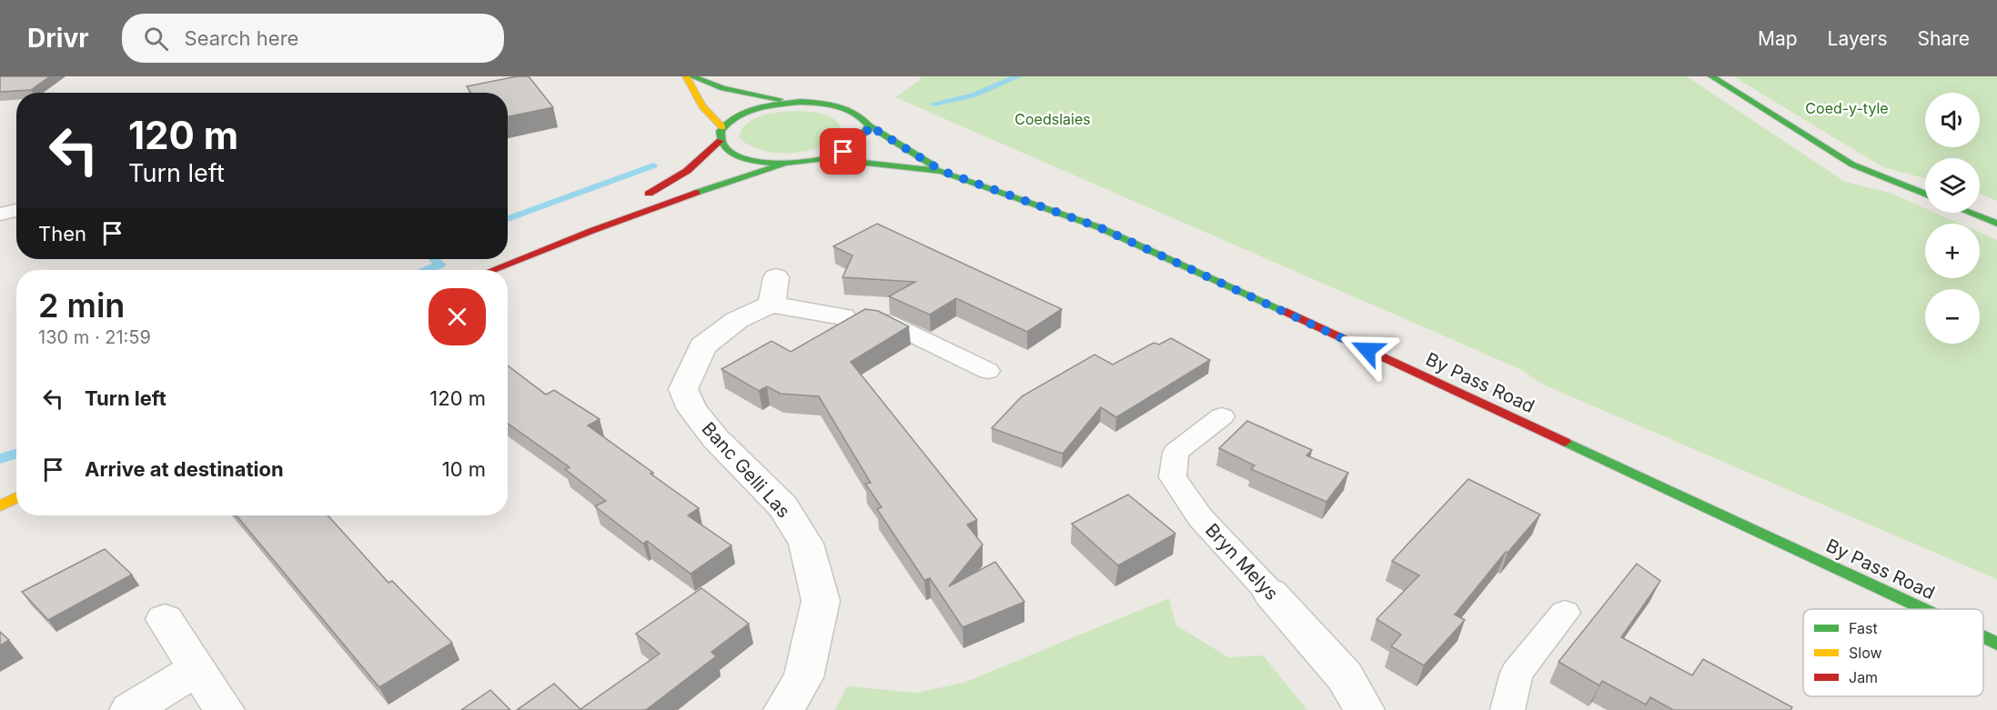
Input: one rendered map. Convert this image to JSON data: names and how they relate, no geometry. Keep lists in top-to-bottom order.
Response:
{
  "streets": {
    "main road": ["By Pass Road"],
    "street": ["Banc Gelli Las", "Bryn Melys"]
  },
  "parks": ["Coed-y-tyle", "Coedslaies"],
  "legend": ["Fast", "Slow", "Jam"],
  "page": {
    "header": "Drivr",
    "search": "Search here",
    "nav": ["Map", "Layers", "Share"],
    "map_buttons": ["+", "−"],
    "turn": ["120 m", "Turn left"],
    "then": "Then",
    "heading": ["2 min", "130 m · 21:59"],
    "list": [
      {
        "name": "Turn left",
        "value": "120 m"
      },
      {
        "name": "Arrive at destination",
        "value": "10 m"
      }
    ]
  }
}
